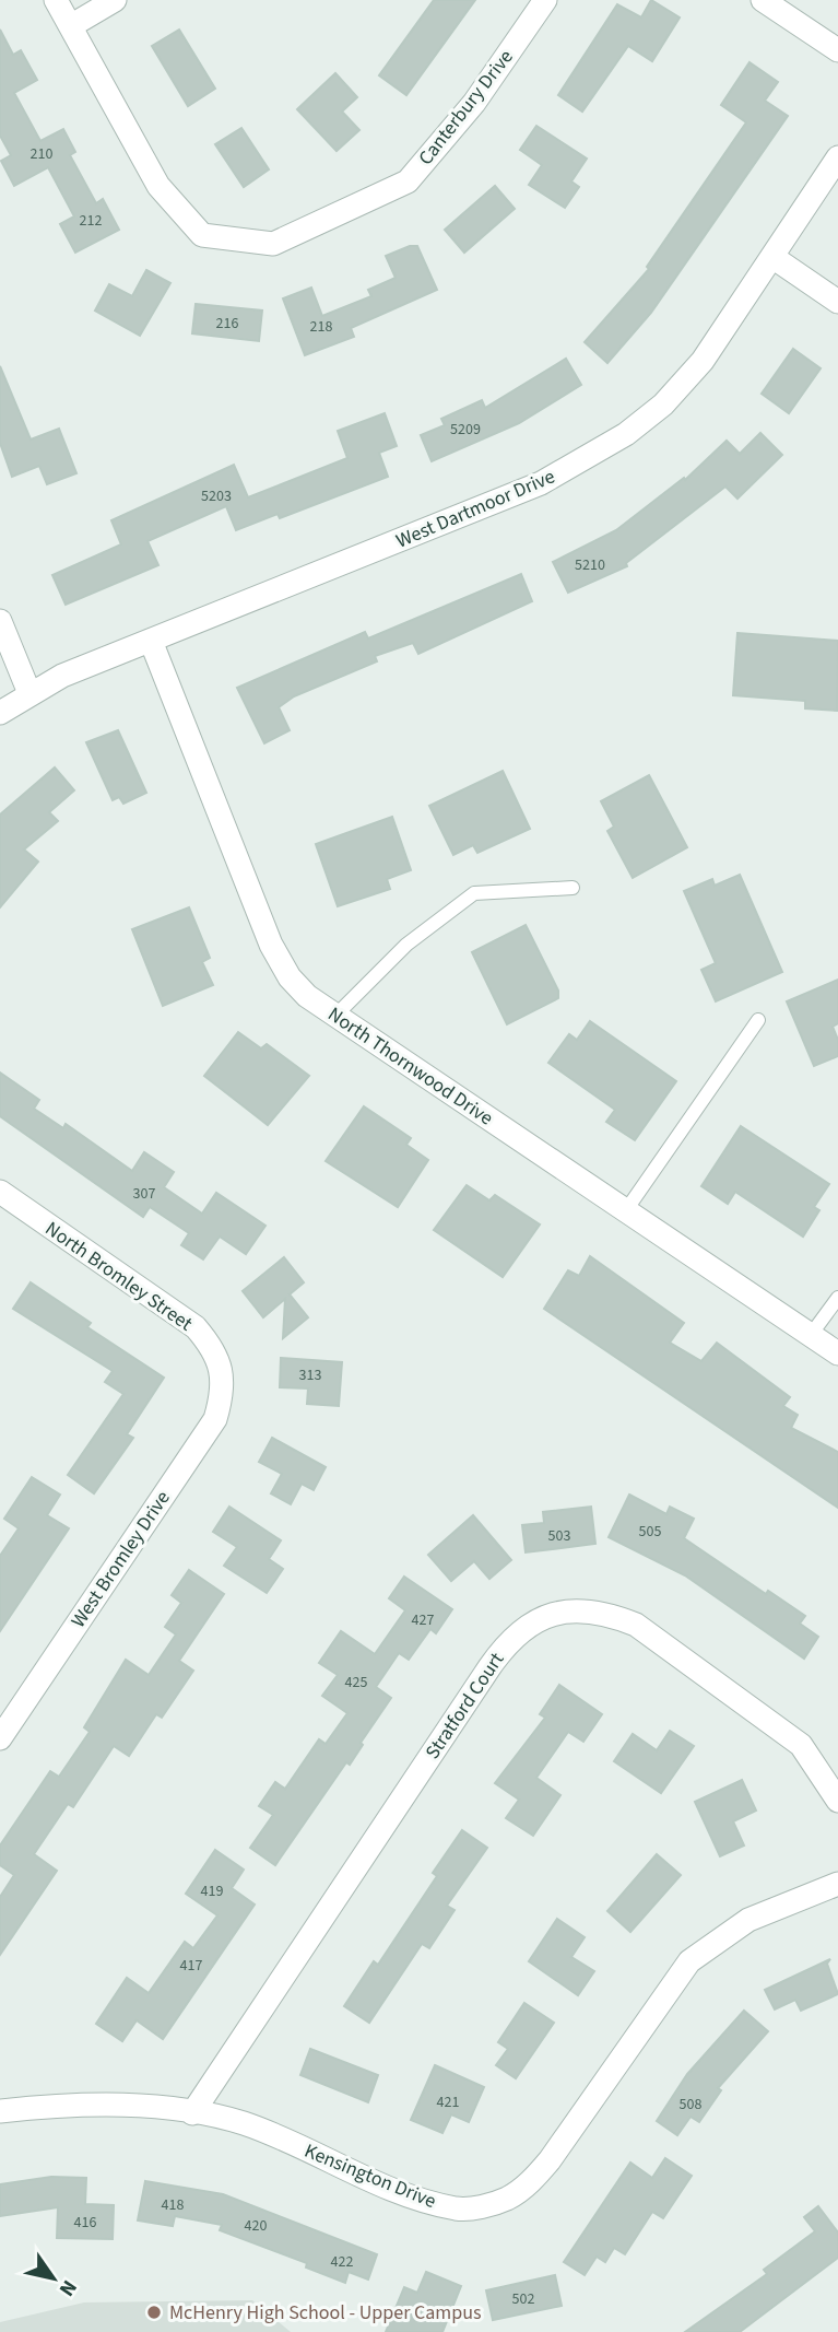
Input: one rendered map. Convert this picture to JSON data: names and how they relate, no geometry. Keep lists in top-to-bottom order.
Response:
{
  "streets": {
    "street": [
      "Canterbury Drive",
      "West Dartmoor Drive",
      "North Thornwood Drive",
      "North Bromley Street",
      "West Bromley Drive",
      "Stratford Court",
      "Kensington Drive"
    ]
  },
  "crossings": [
    ["West Dartmoor Drive", "North Thornwood Drive"],
    ["North Bromley Street", "West Bromley Drive"],
    ["Stratford Court", "Kensington Drive"]
  ],
  "places": ["McHenry High School - Upper Campus"],
  "house_numbers": [
    "210",
    "212",
    "216",
    "218",
    "5209",
    "5203",
    "5210",
    "307",
    "313",
    "505",
    "503",
    "427",
    "425",
    "419",
    "417",
    "421",
    "508",
    "418",
    "416",
    "420",
    "422",
    "502"
  ],
  "north": "bottom right"
}
